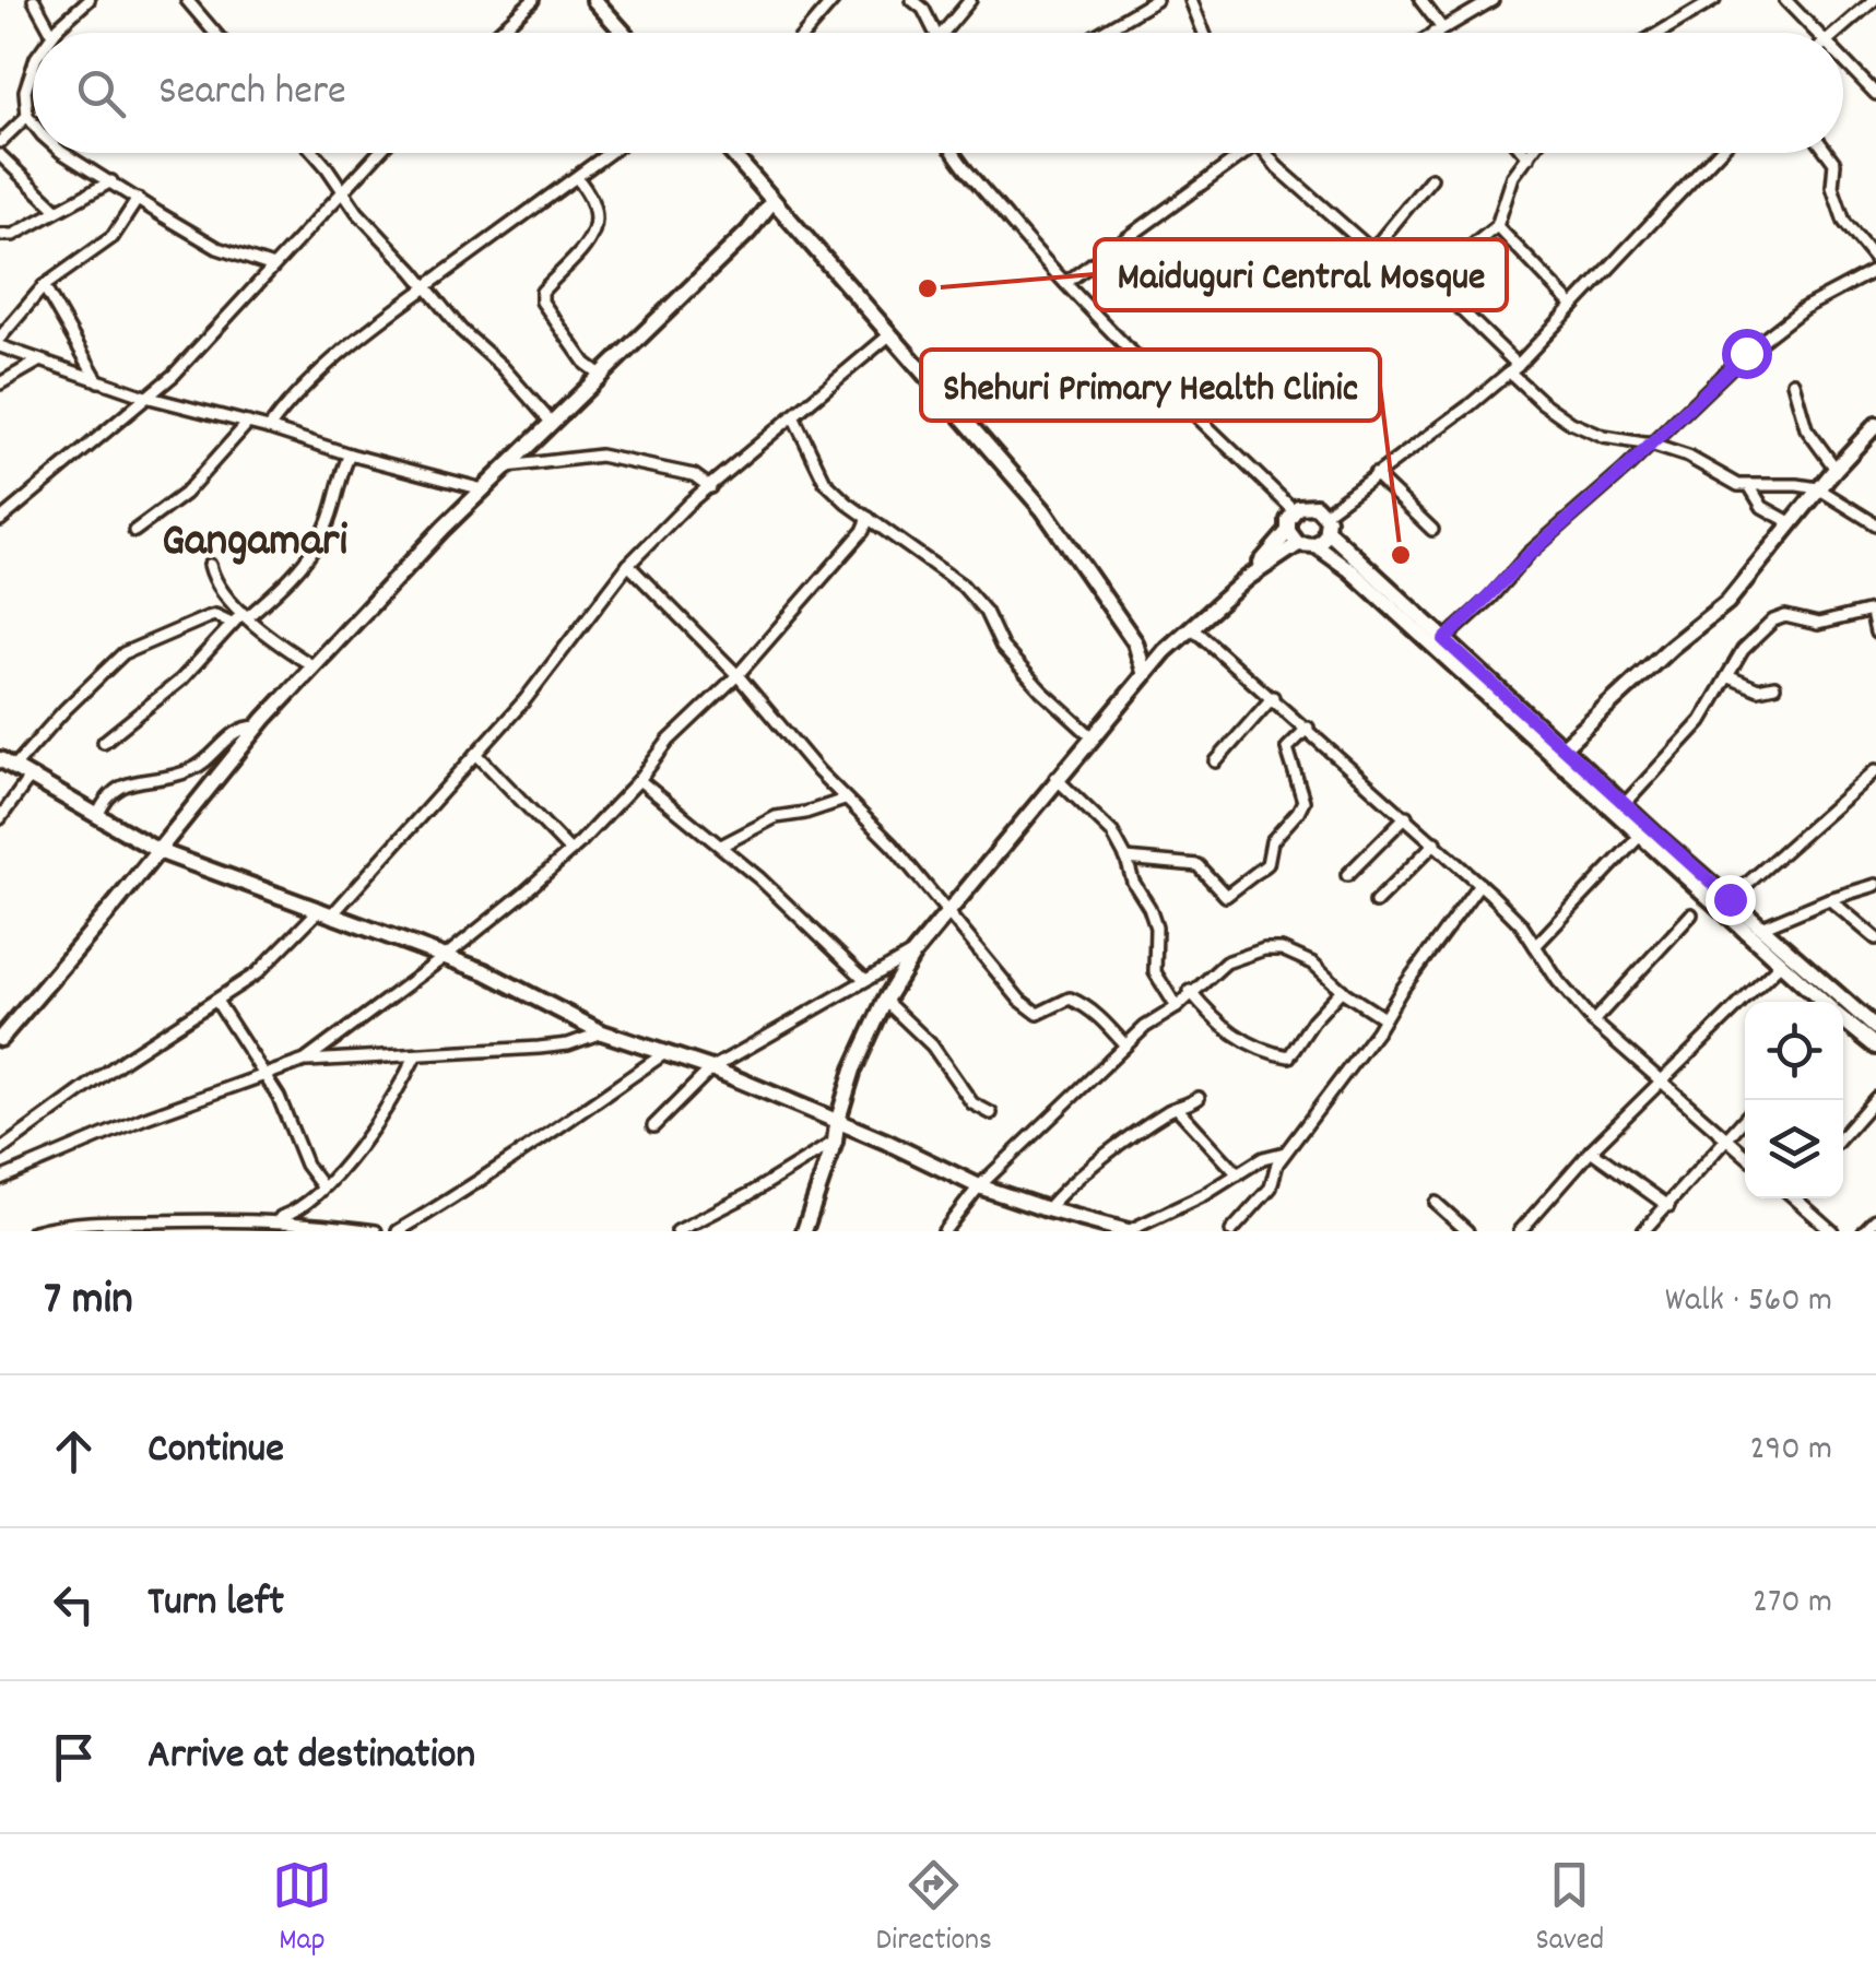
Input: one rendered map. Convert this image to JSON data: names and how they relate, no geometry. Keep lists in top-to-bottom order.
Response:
{
  "districts": ["Gangamari"],
  "places": ["Maiduguri Central Mosque", "Shehuri Primary Health Clinic"],
  "page": {
    "search": "Search here",
    "heading": ["7 min", "Walk · 560 m"],
    "list": [
      ["Continue", "290 m"],
      ["Turn left", "270 m"],
      "Arrive at destination"
    ],
    "nav": ["Map", "Directions", "Saved"]
  }
}
